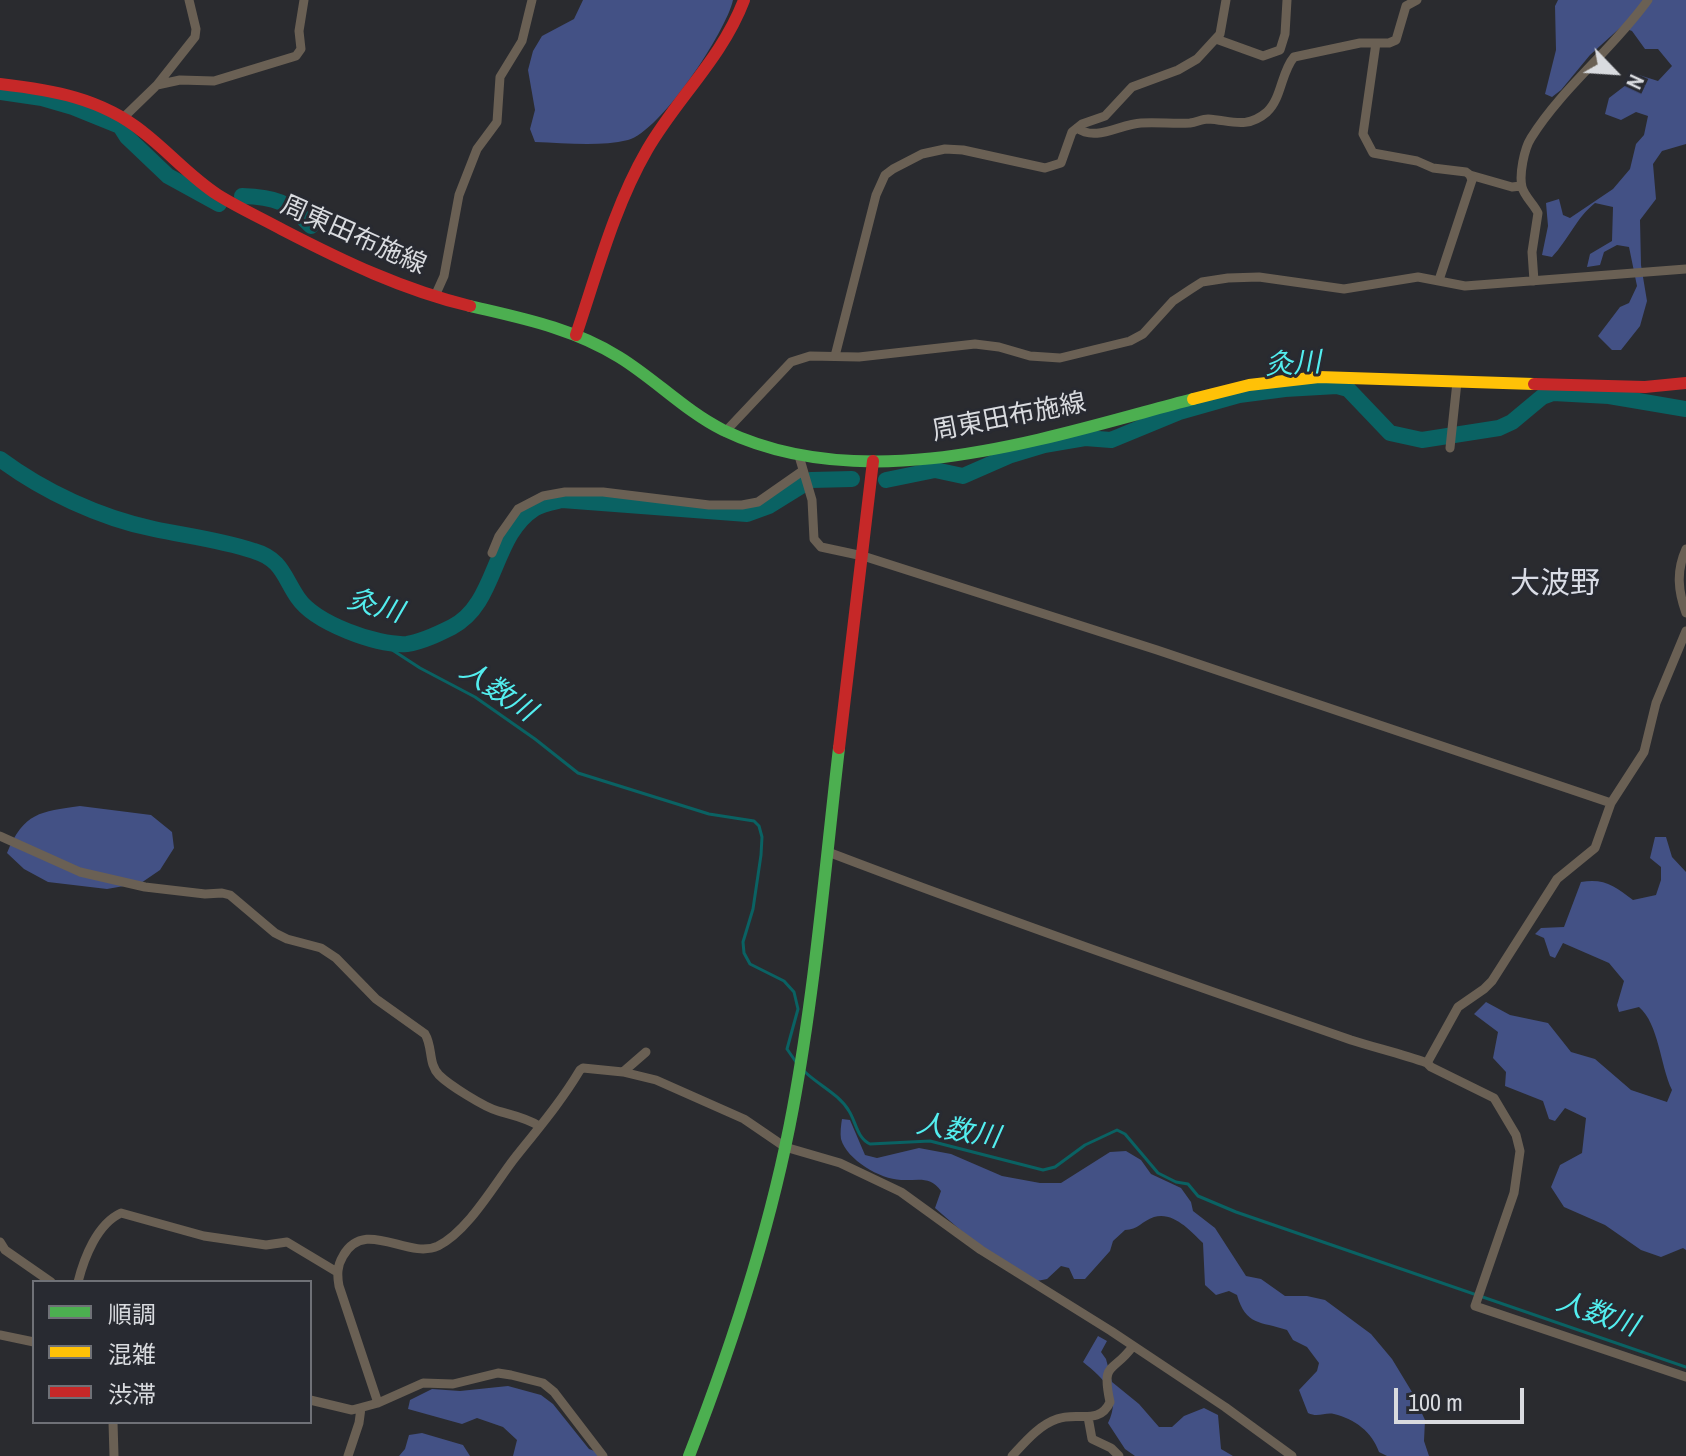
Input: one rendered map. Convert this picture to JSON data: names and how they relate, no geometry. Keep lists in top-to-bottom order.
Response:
{
  "streets": {
    "main road": ["周東田布施線"]
  },
  "districts": ["大波野"],
  "water": ["灸川", "人数川"],
  "legend": ["順調", "混雑", "渋滞"],
  "scale_bar": "100 m",
  "north": "bottom right"
}
